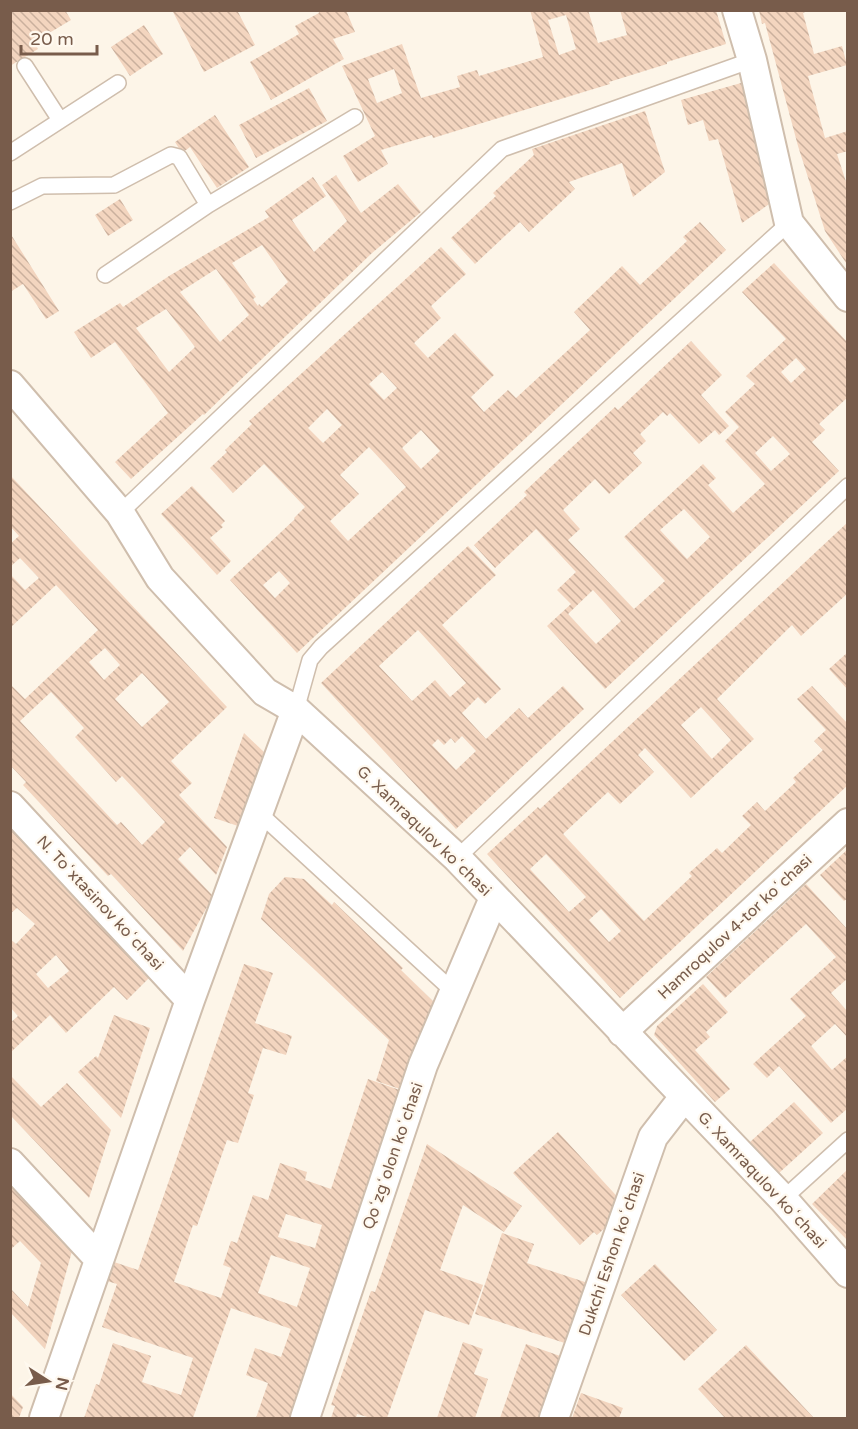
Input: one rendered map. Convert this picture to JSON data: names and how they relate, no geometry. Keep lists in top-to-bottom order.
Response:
{
  "streets": {
    "street": [
      "G. Xamraqulov koʻchasi",
      "N. Toʻxtasinov koʻchasi",
      "Hamroqulov 4-tor koʻchasi",
      "Qoʻzgʻolon koʻchasi",
      "Dukchi Eshon koʻchasi"
    ]
  },
  "crossings": [
    ["G. Xamraqulov koʻchasi", "Hamroqulov 4-tor koʻchasi"],
    ["G. Xamraqulov koʻchasi", "Qoʻzgʻolon koʻchasi"],
    ["G. Xamraqulov koʻchasi", "Dukchi Eshon koʻchasi"]
  ],
  "scale_bar": "20 m",
  "north": "right"
}
